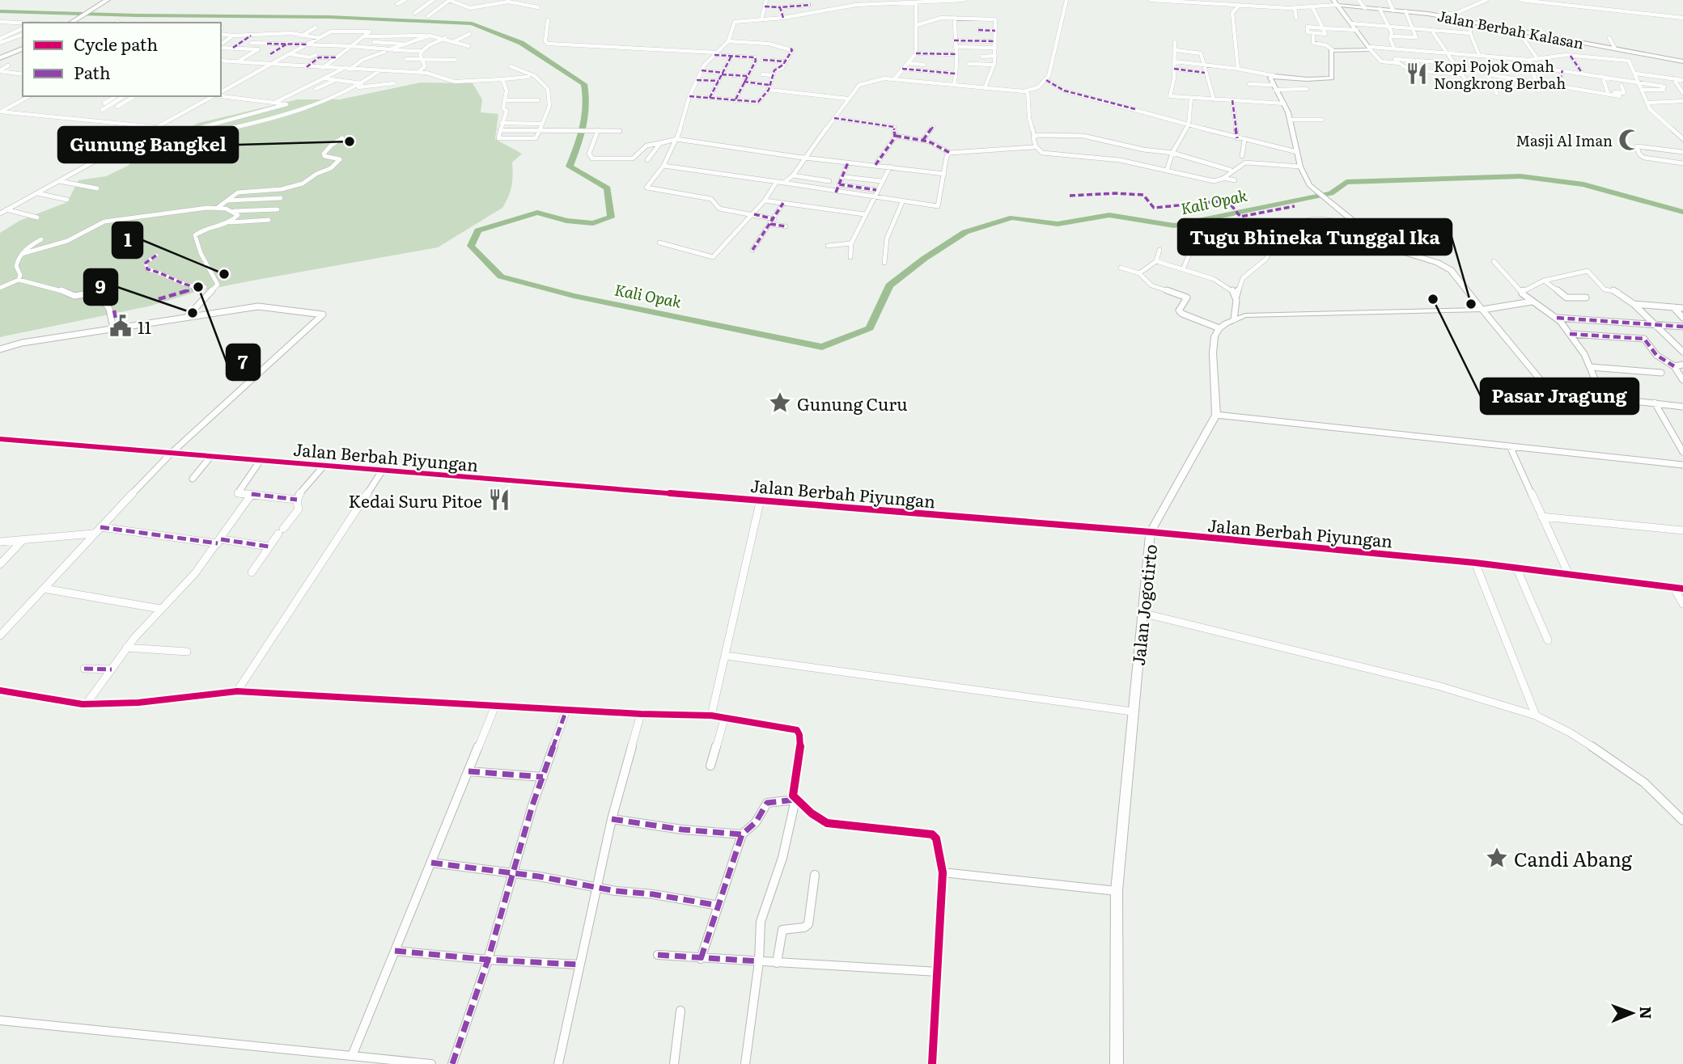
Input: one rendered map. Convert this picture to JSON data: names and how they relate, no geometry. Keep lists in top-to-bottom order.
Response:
{
  "streets": {
    "street": ["Jalan Berbah Kalasan", "Jalan Berbah Piyungan", "Jalan Jogotirto"]
  },
  "crossings": [
    ["Jalan Berbah Piyungan", "Jalan Jogotirto"]
  ],
  "water": ["Kali Opak"],
  "places": {
    "restaurant": ["Kopi Pojok Omah Nongkrong Berbah", "Kedai Suru Pitoe"],
    "mosque": ["Masji Al Iman"],
    "other": [
      "Gunung Bangkel",
      "1",
      "7",
      "Pasar Jragung",
      "Tugu Bhineka Tunggal Ika",
      "9"
    ],
    "public building": ["11"],
    "place": ["Gunung Curu", "Candi Abang"]
  },
  "legend": ["Cycle path", "Path"],
  "north": "right"
}
